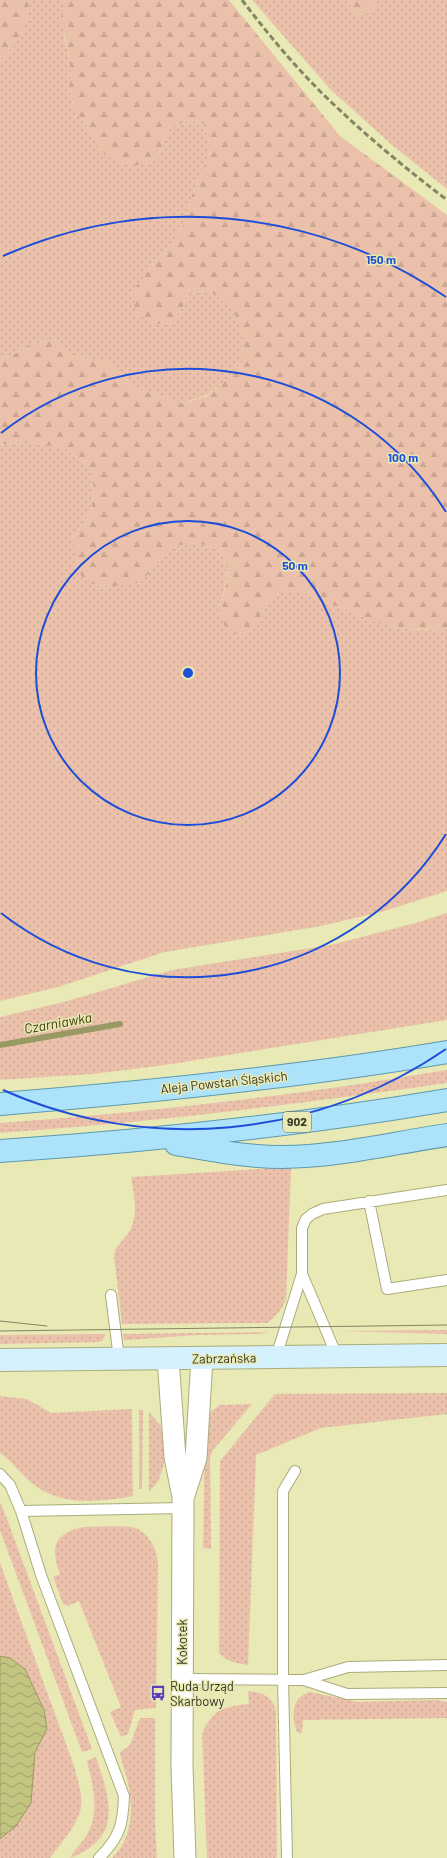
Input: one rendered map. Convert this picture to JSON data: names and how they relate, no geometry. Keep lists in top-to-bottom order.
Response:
{
  "streets": {
    "main road": ["Aleja Powstań Śląskich", "902", "Zabrzańska"],
    "street": ["Kokotek"]
  },
  "crossings": [
    ["Zabrzańska", "Kokotek"]
  ],
  "water": ["Czarniawka"],
  "places": {
    "bus stop": ["Ruda Urząd Skarbowy"]
  },
  "rings": ["150 m", "100 m", "50 m"]
}
